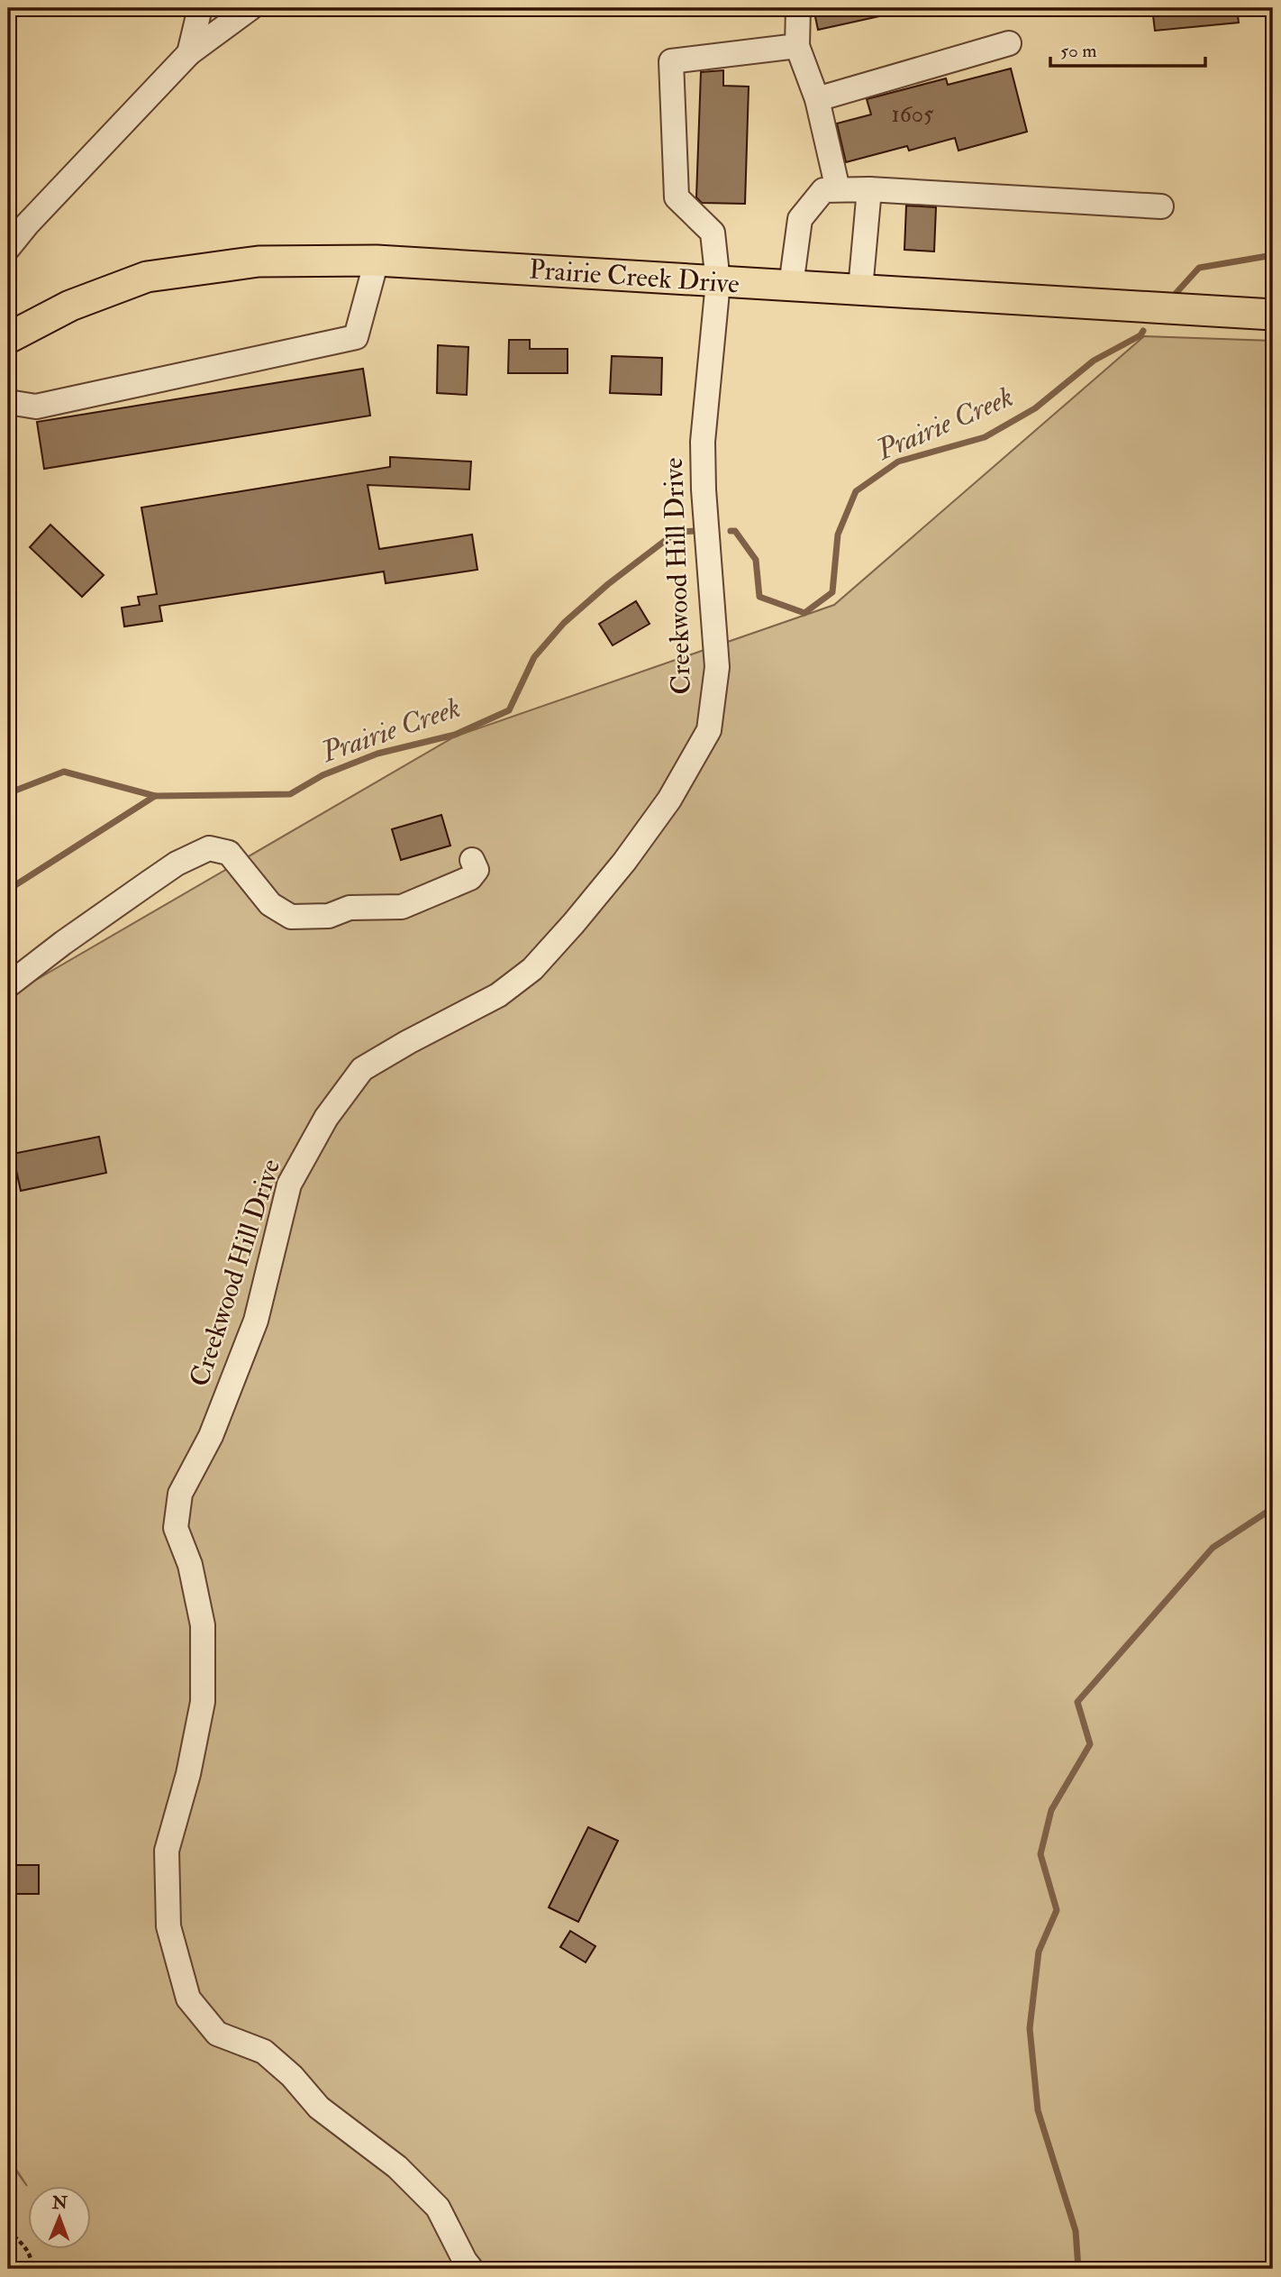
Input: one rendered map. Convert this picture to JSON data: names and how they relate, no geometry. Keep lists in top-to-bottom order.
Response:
{
  "streets": {
    "main road": ["Prairie Creek Drive"],
    "street": ["Creekwood Hill Drive"]
  },
  "crossings": [
    ["Prairie Creek Drive", "Creekwood Hill Drive"]
  ],
  "water": ["Prairie Creek"],
  "house_numbers": ["1605"],
  "scale_bar": "50 m",
  "north": "top"
}
